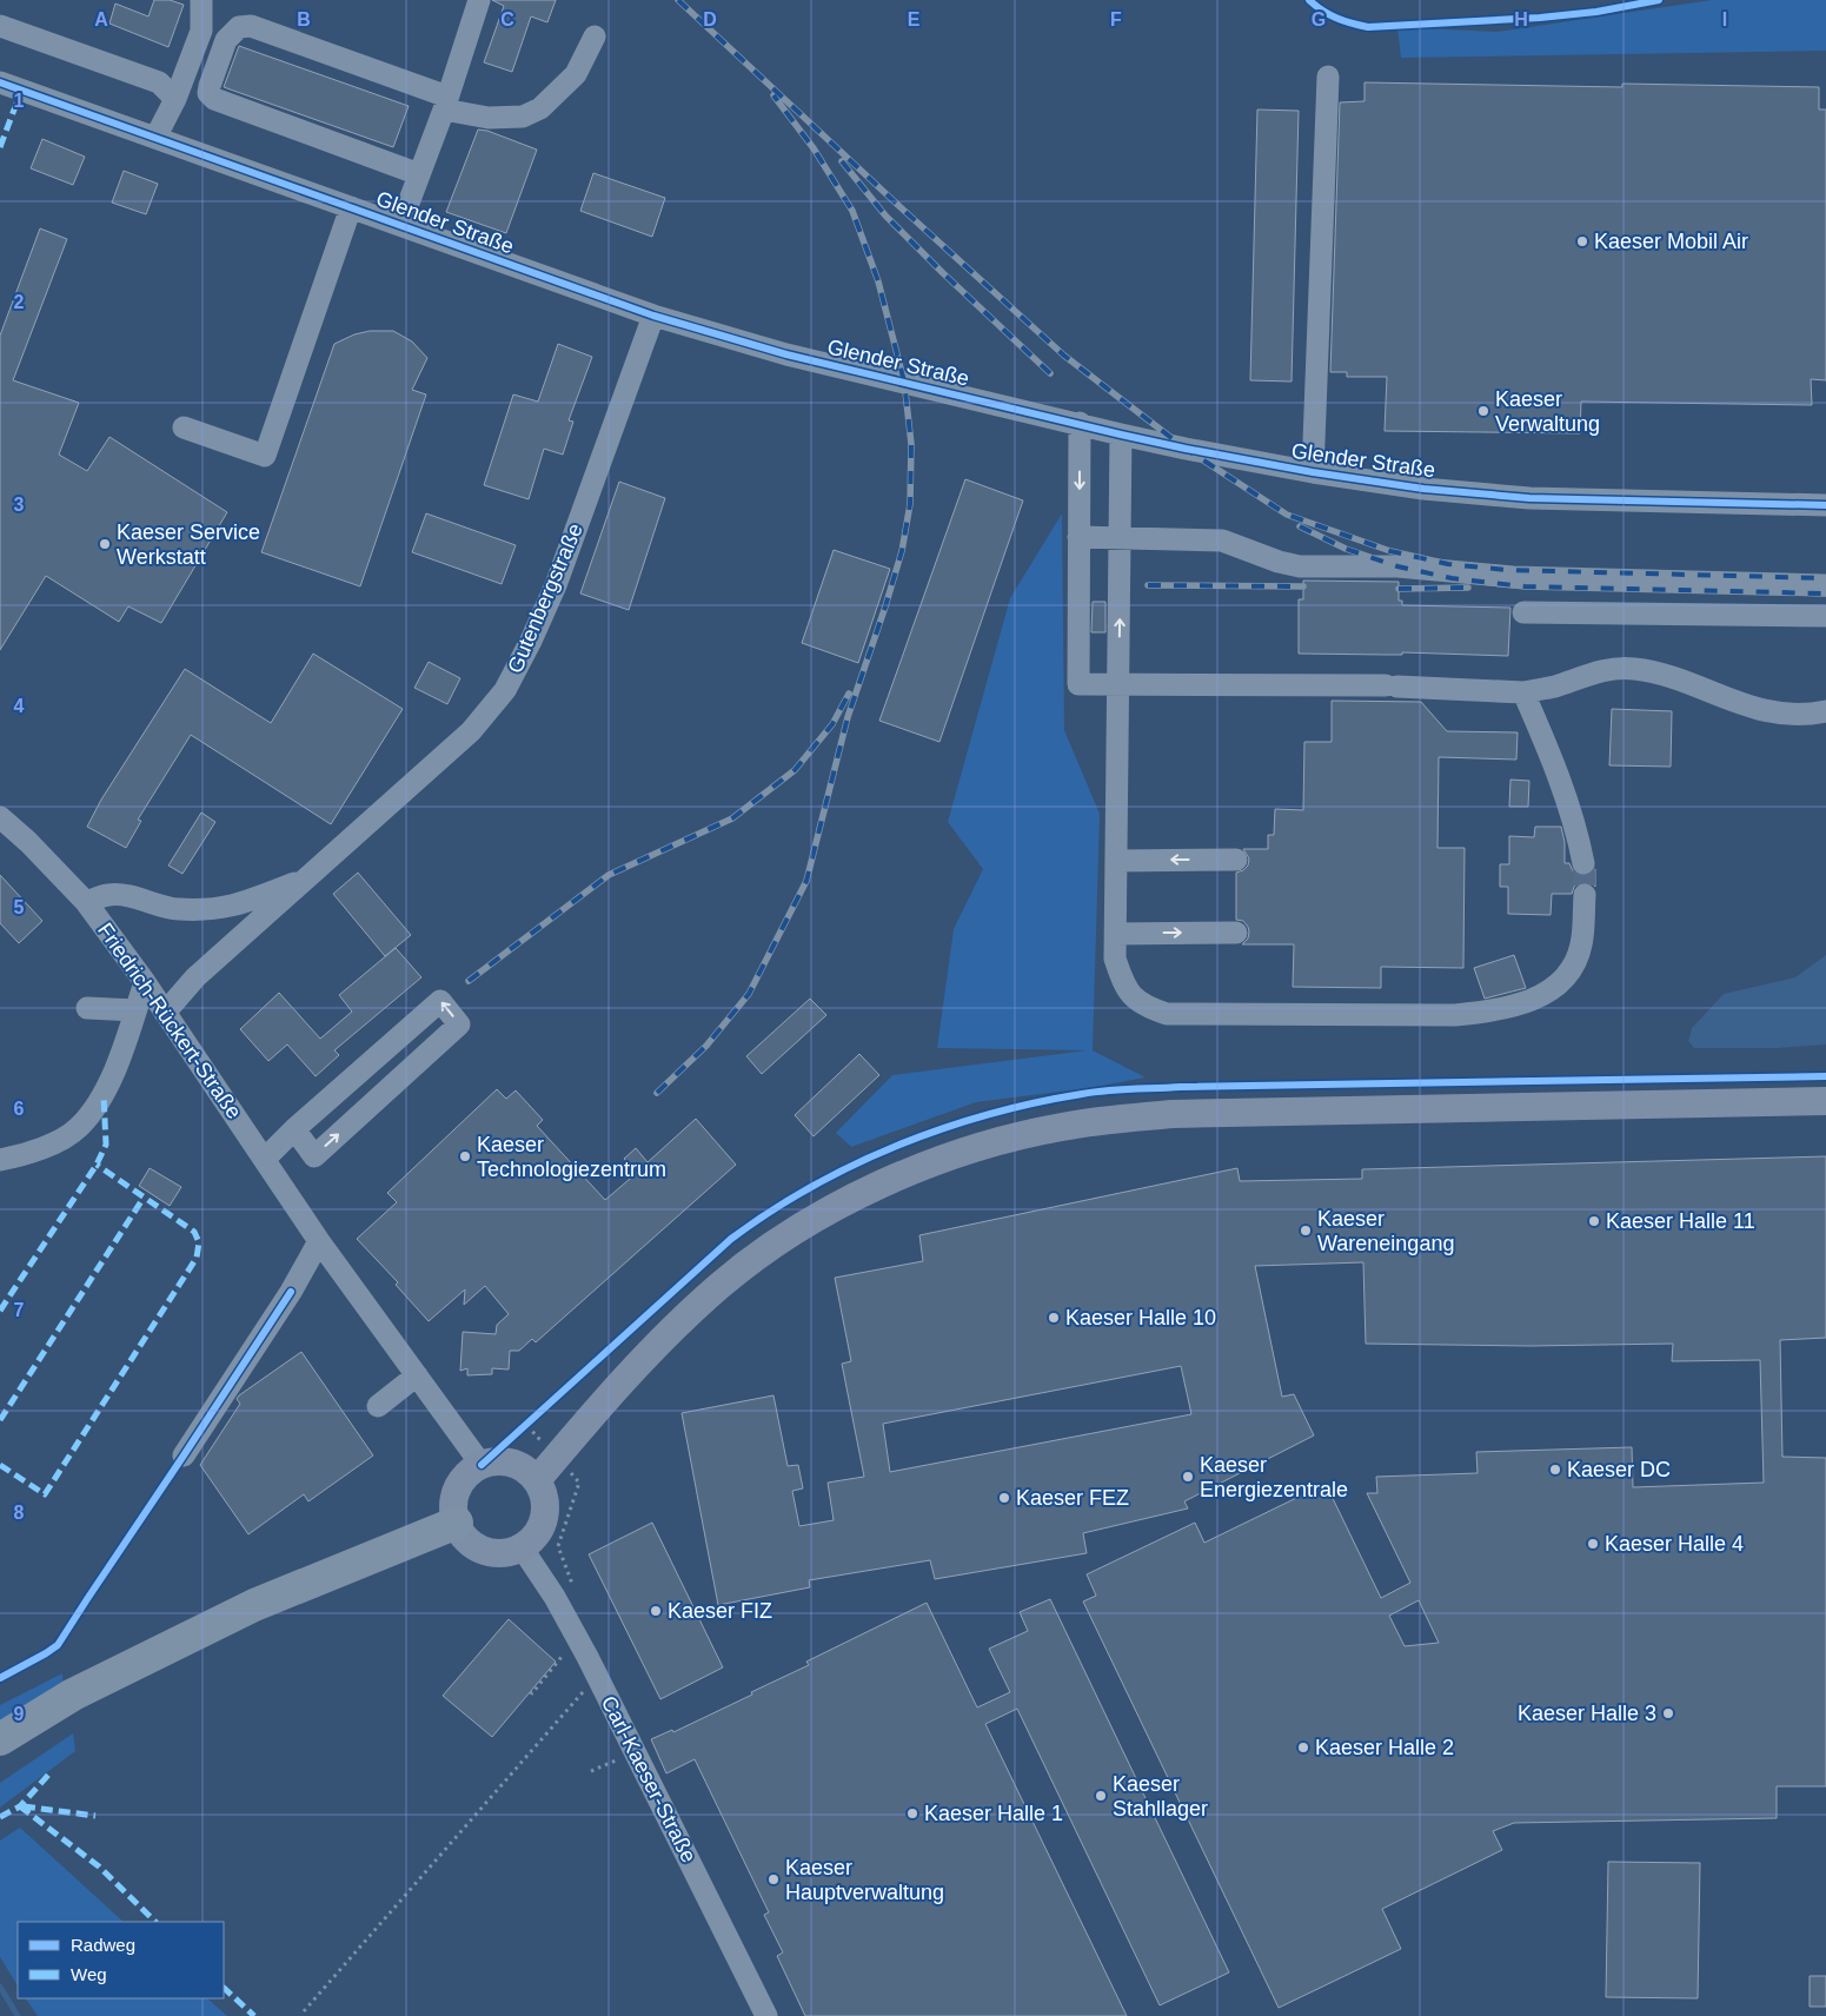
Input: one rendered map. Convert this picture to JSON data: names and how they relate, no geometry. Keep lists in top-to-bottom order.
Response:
{
  "streets": {
    "street": [
      "Glender Straße",
      "Gutenbergstraße",
      "Friedrich-Rückert-Straße",
      "Carl-Kaeser-Straße"
    ]
  },
  "crossings": [
    ["Glender Straße", "Gutenbergstraße"],
    ["Gutenbergstraße", "Friedrich-Rückert-Straße"],
    ["Friedrich-Rückert-Straße", "Carl-Kaeser-Straße"]
  ],
  "places": [
    "Kaeser Mobil Air",
    "Kaeser Verwaltung",
    "Kaeser Service Werkstatt",
    "Kaeser Technologiezentrum",
    "Kaeser Halle 11",
    "Kaeser Wareneingang",
    "Kaeser Halle 10",
    "Kaeser DC",
    "Kaeser Energiezentrale",
    "Kaeser FEZ",
    "Kaeser Halle 4",
    "Kaeser FIZ",
    "Kaeser Halle 3",
    "Kaeser Halle 2",
    "Kaeser Stahllager",
    "Kaeser Halle 1",
    "Kaeser Hauptverwaltung"
  ],
  "legend": ["Radweg", "Weg"],
  "grid": {
    "columns": [
      "A",
      "B",
      "C",
      "D",
      "E",
      "F",
      "G",
      "H",
      "I"
    ],
    "rows": [
      "1",
      "2",
      "3",
      "4",
      "5",
      "6",
      "7",
      "8",
      "9"
    ]
  }
}
